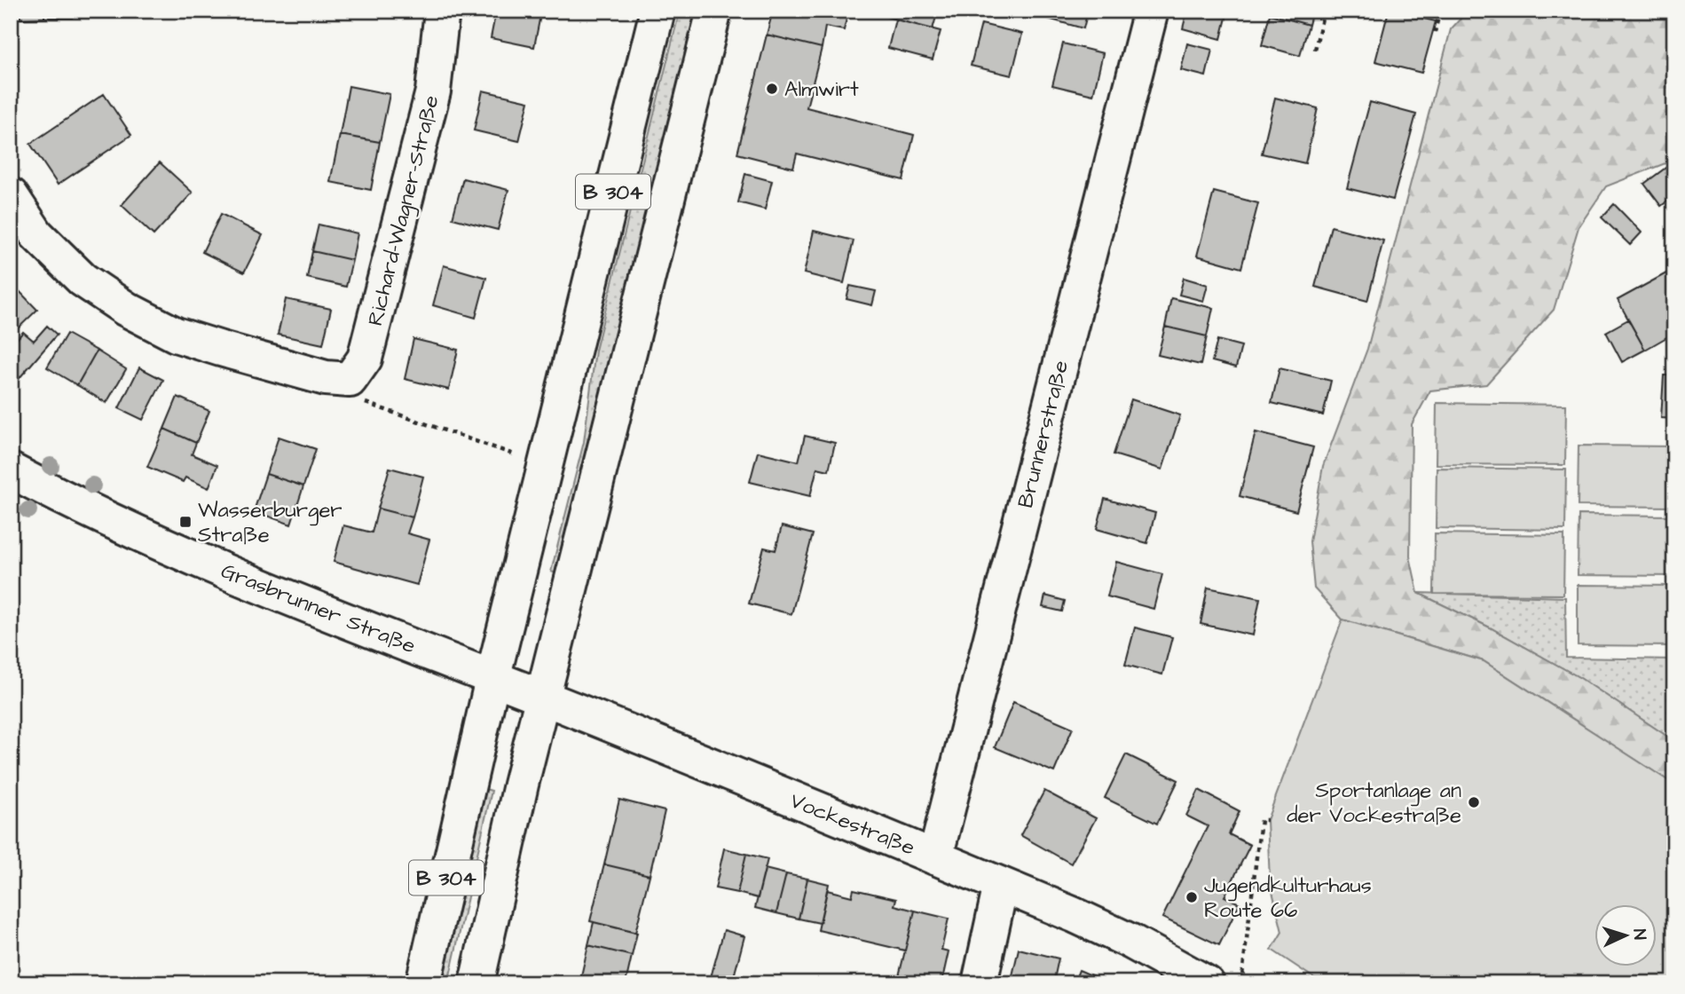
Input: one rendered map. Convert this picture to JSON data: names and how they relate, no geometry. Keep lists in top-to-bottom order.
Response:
{
  "streets": {
    "main road": [
      "B 304",
      "Richard-Wagner-Straße",
      "Brunnerstraße",
      "Grasbrunner Straße",
      "Vockestraße"
    ]
  },
  "crossings": [
    ["B 304", "Grasbrunner Straße"],
    ["B 304", "Vockestraße"],
    ["Brunnerstraße", "Vockestraße"],
    ["Grasbrunner Straße", "Vockestraße"]
  ],
  "places": {
    "other": ["Almwirt", "Sportanlage an der Vockestraße", "Jugendkulturhaus Route 66"],
    "transit": ["Wasserburger Straße"]
  },
  "north": "right"
}
